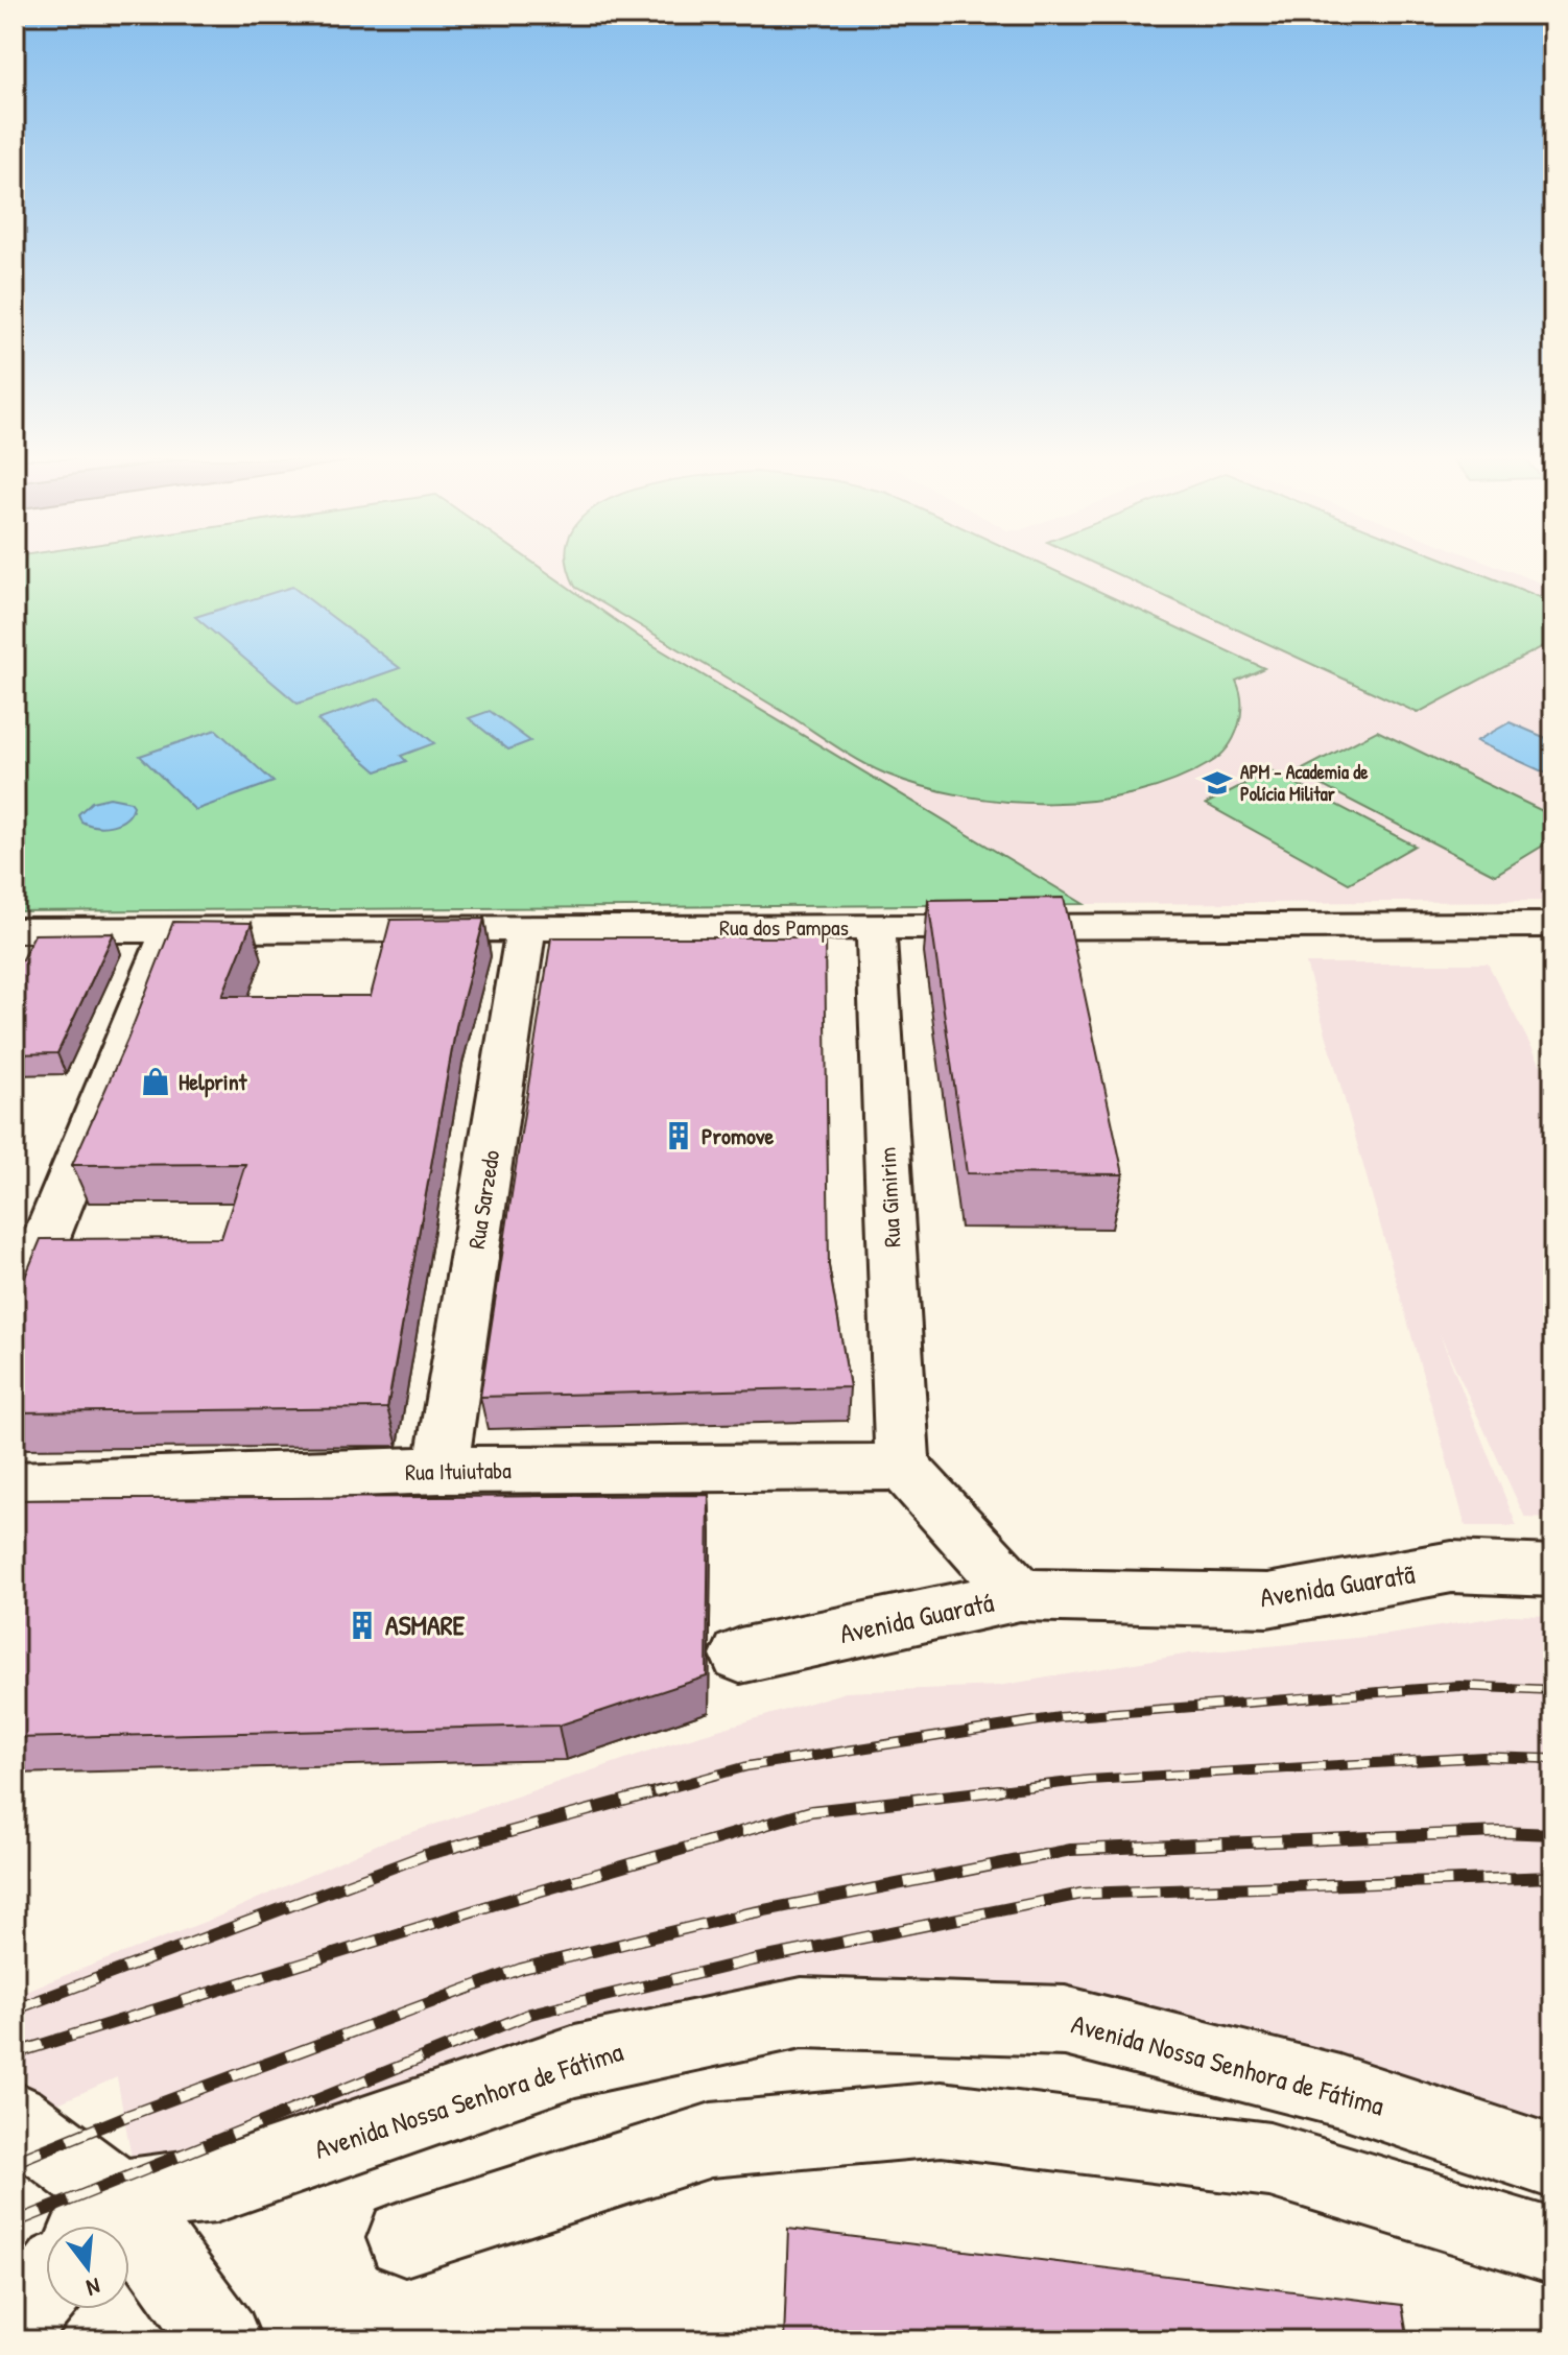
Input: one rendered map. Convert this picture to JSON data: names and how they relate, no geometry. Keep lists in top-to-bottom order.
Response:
{
  "streets": {
    "street": [
      "Rua dos Pampas",
      "Rua Gimirim",
      "Rua Sarzedo",
      "Rua Ituiutaba",
      "Avenida Guaratã",
      "Avenida Guaratá",
      "Avenida Nossa Senhora de Fátima"
    ]
  },
  "crossings": [
    ["Rua dos Pampas", "Rua Gimirim"],
    ["Rua dos Pampas", "Rua Sarzedo"],
    ["Rua Gimirim", "Rua Ituiutaba"],
    ["Rua Gimirim", "Avenida Guaratá"],
    ["Rua Sarzedo", "Rua Ituiutaba"],
    ["Rua Ituiutaba", "Avenida Guaratá"],
    ["Avenida Guaratã", "Avenida Guaratá"]
  ],
  "places": {
    "school or university": ["APM - Academia de Polícia Militar"],
    "shop": ["Helprint"],
    "building": ["Promove", "ASMARE"]
  },
  "north": "bottom"
}
